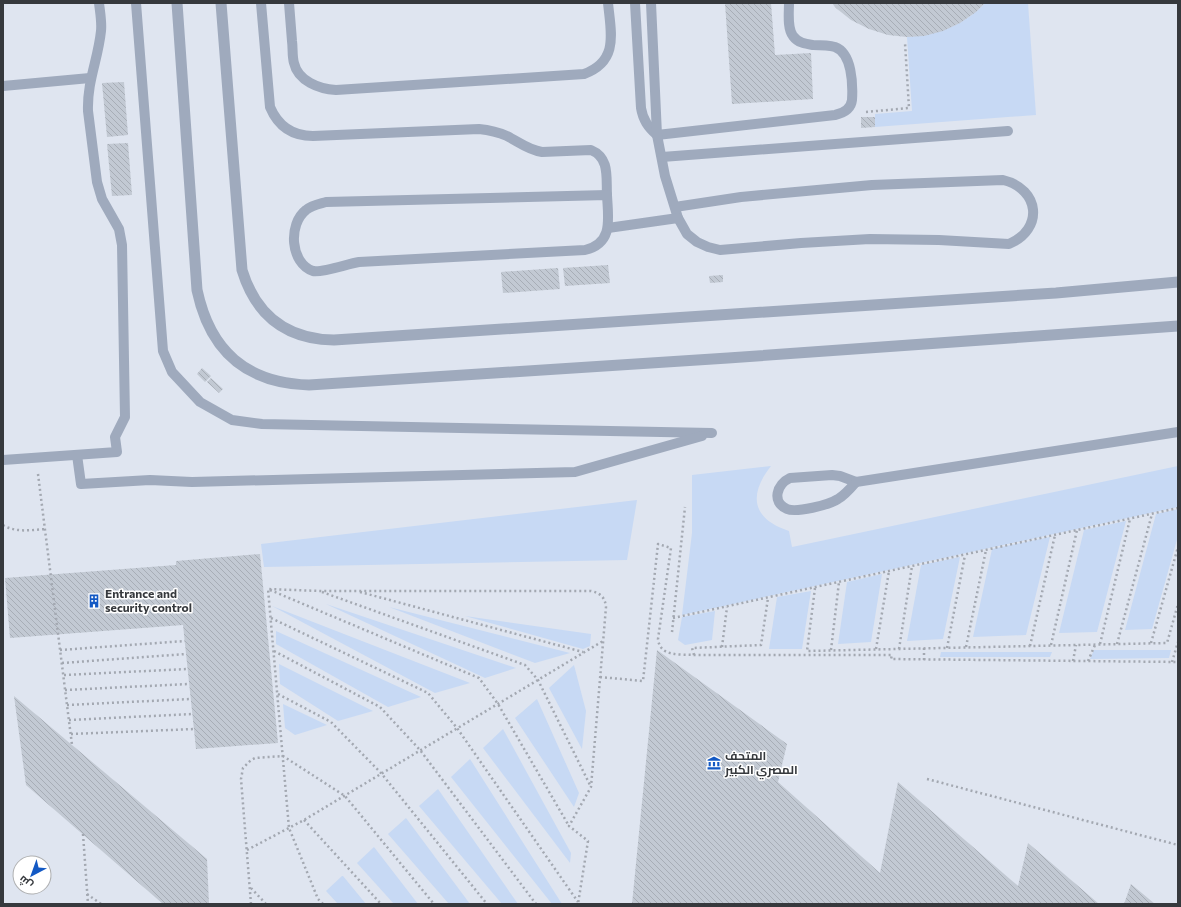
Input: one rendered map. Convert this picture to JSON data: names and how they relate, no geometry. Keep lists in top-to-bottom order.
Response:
{
  "places": {
    "building": ["Entrance and security control"],
    "museum": ["المتحف المصري الكبير"]
  },
  "north": "bottom left"
}
